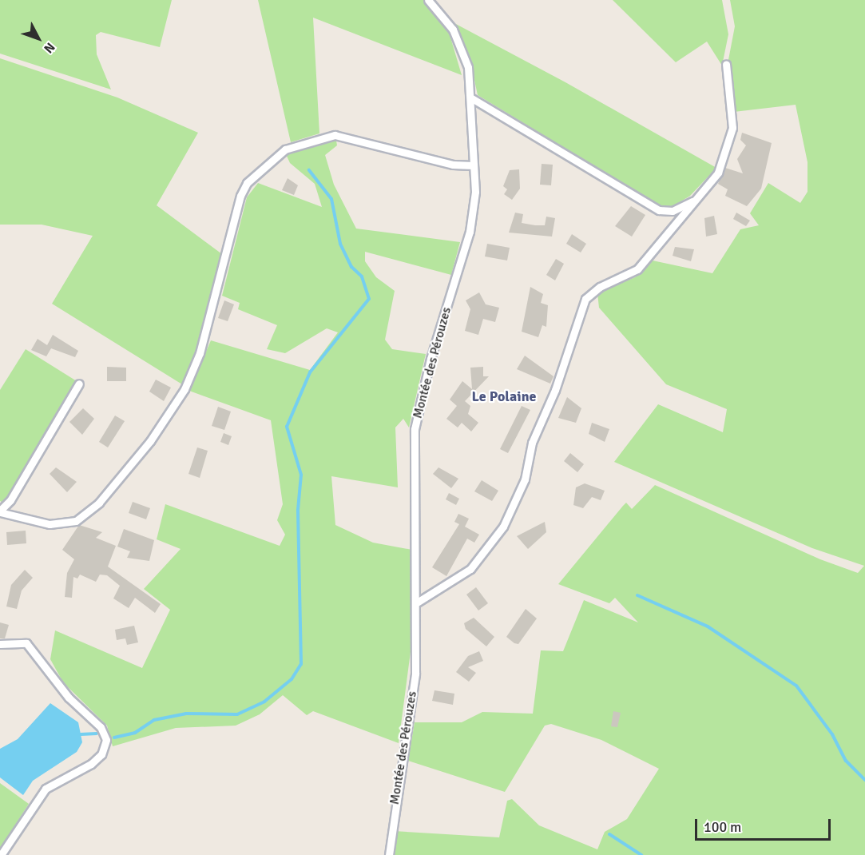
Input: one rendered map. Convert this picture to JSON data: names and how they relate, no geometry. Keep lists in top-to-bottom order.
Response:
{
  "streets": {
    "street": ["Montée des Pérouzes"]
  },
  "districts": ["Le Polaine"],
  "scale_bar": "100 m",
  "north": "bottom right"
}
